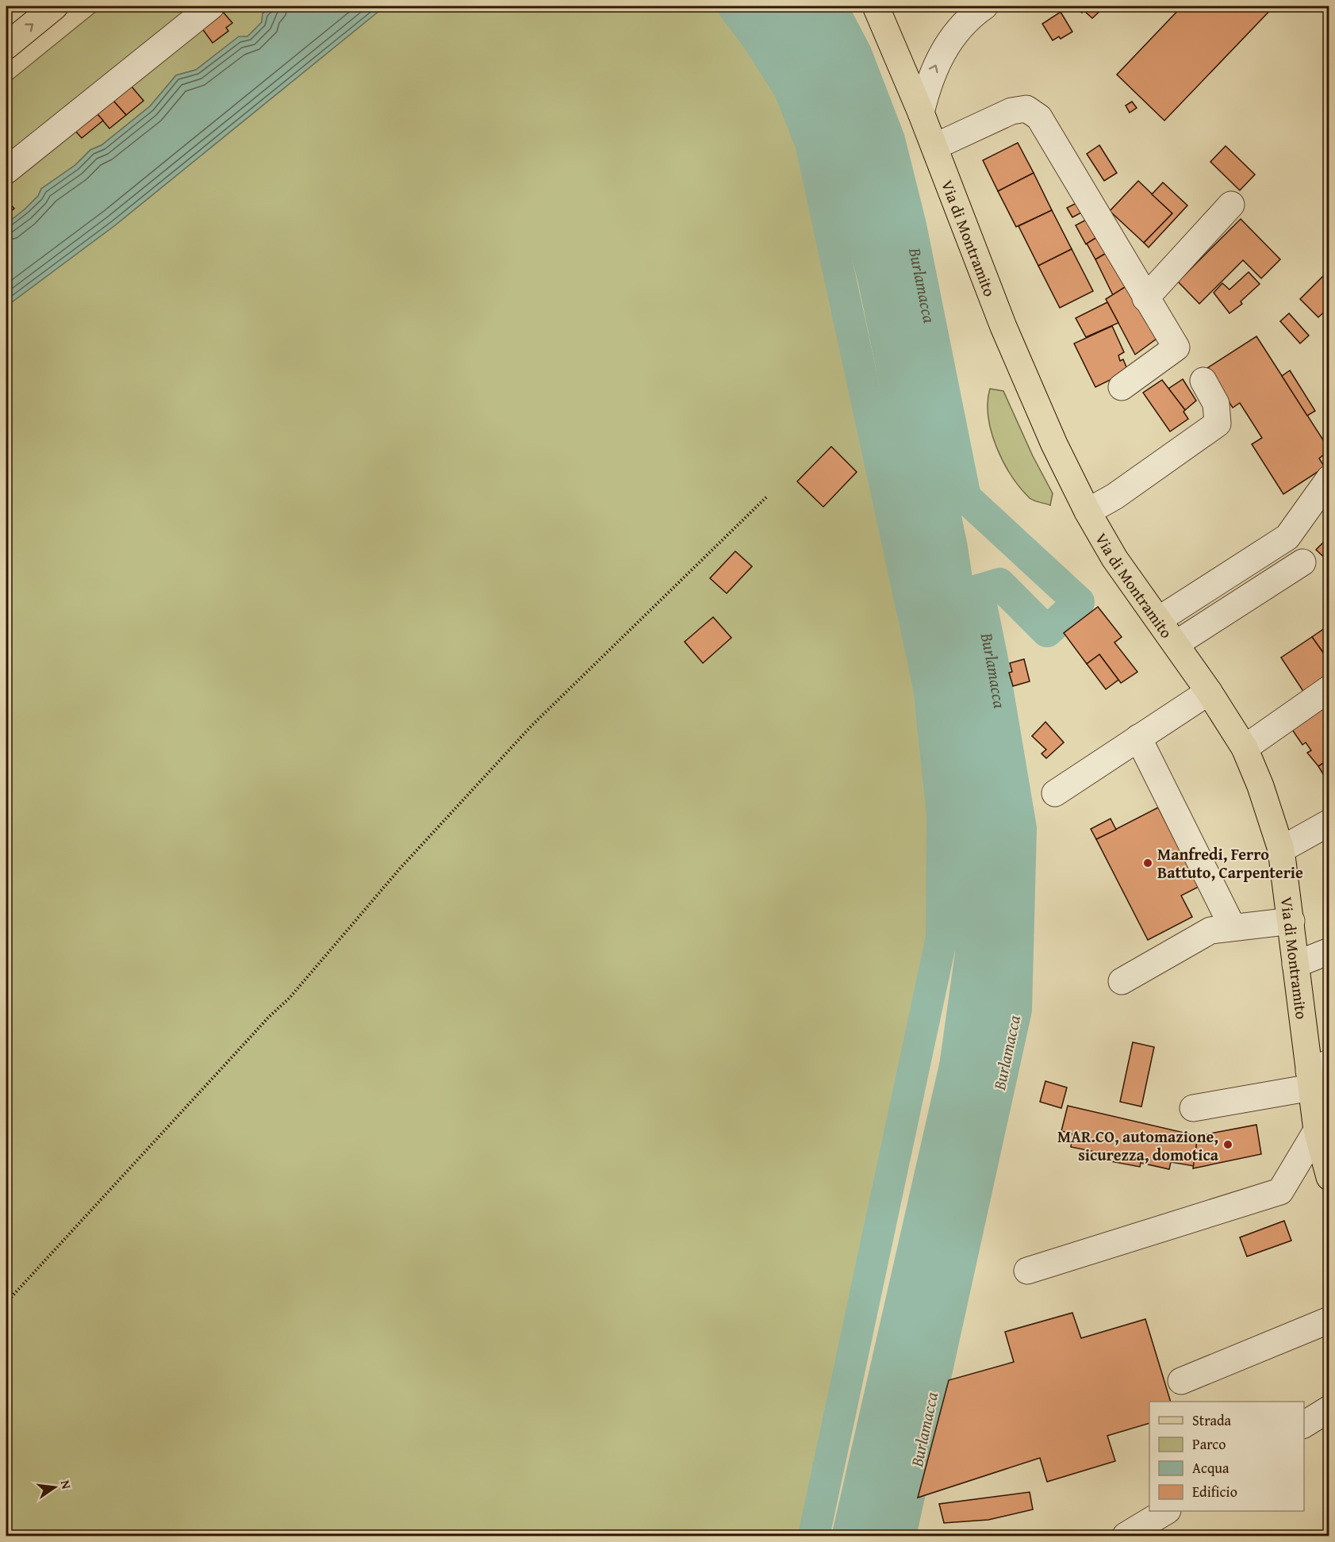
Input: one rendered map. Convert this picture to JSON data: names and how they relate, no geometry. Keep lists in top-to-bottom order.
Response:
{
  "streets": {
    "main road": ["Via di Montramito"]
  },
  "water": ["Burlamacca"],
  "places": ["Manfredi, Ferro Battuto, Carpenterie", "MAR.CO, automazione, sicurezza, domotica"],
  "legend": [
    "Strada",
    "Parco",
    "Acqua",
    "Edificio"
  ],
  "north": "right"
}
